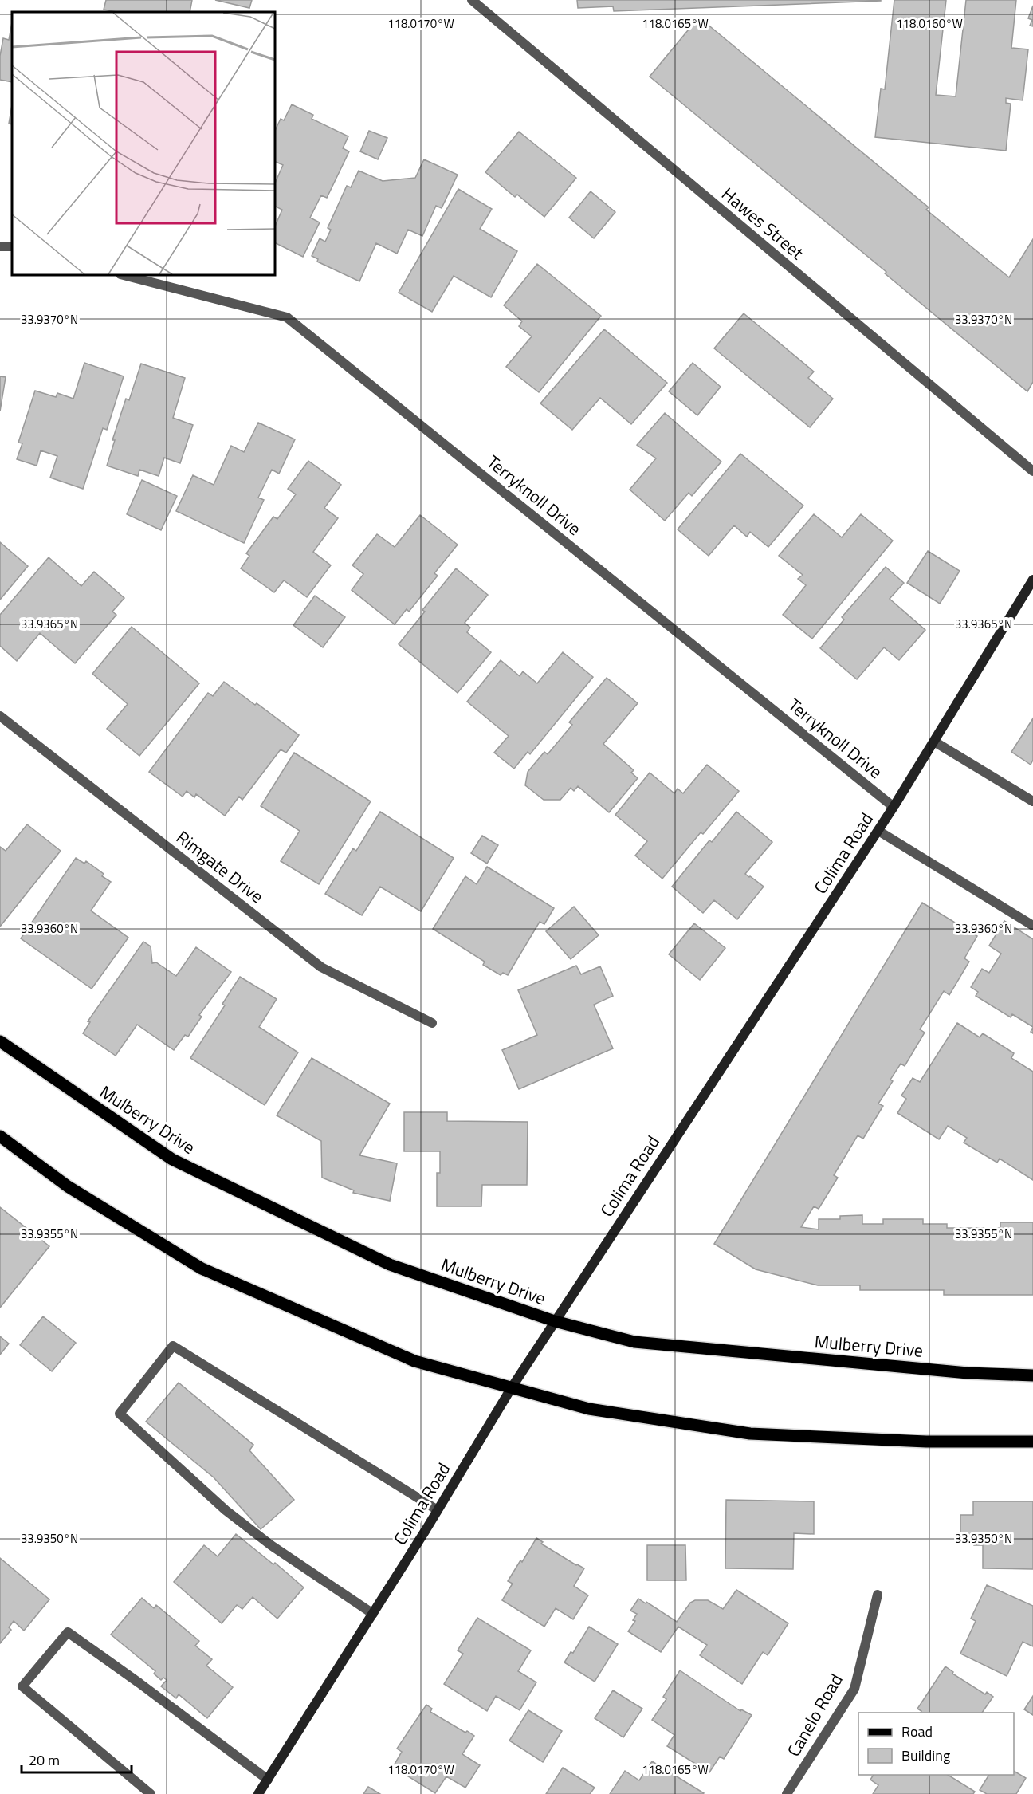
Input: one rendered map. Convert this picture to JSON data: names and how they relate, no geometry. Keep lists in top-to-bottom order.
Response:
{
  "streets": {
    "main road": ["Colima Road", "Mulberry Drive"],
    "street": [
      "Hawes Street",
      "Terryknoll Drive",
      "Rimgate Drive",
      "Canelo Road"
    ]
  },
  "crossings": [
    ["Terryknoll Drive", "Colima Road"],
    ["Colima Road", "Mulberry Drive"]
  ],
  "legend": ["Road", "Building"],
  "scale_bar": "20 m",
  "coordinates": [
    "118.0170°W",
    "118.0165°W",
    "118.0160°W",
    "33.9370°N",
    "33.9365°N",
    "33.9360°N",
    "33.9355°N",
    "33.9350°N"
  ]
}
